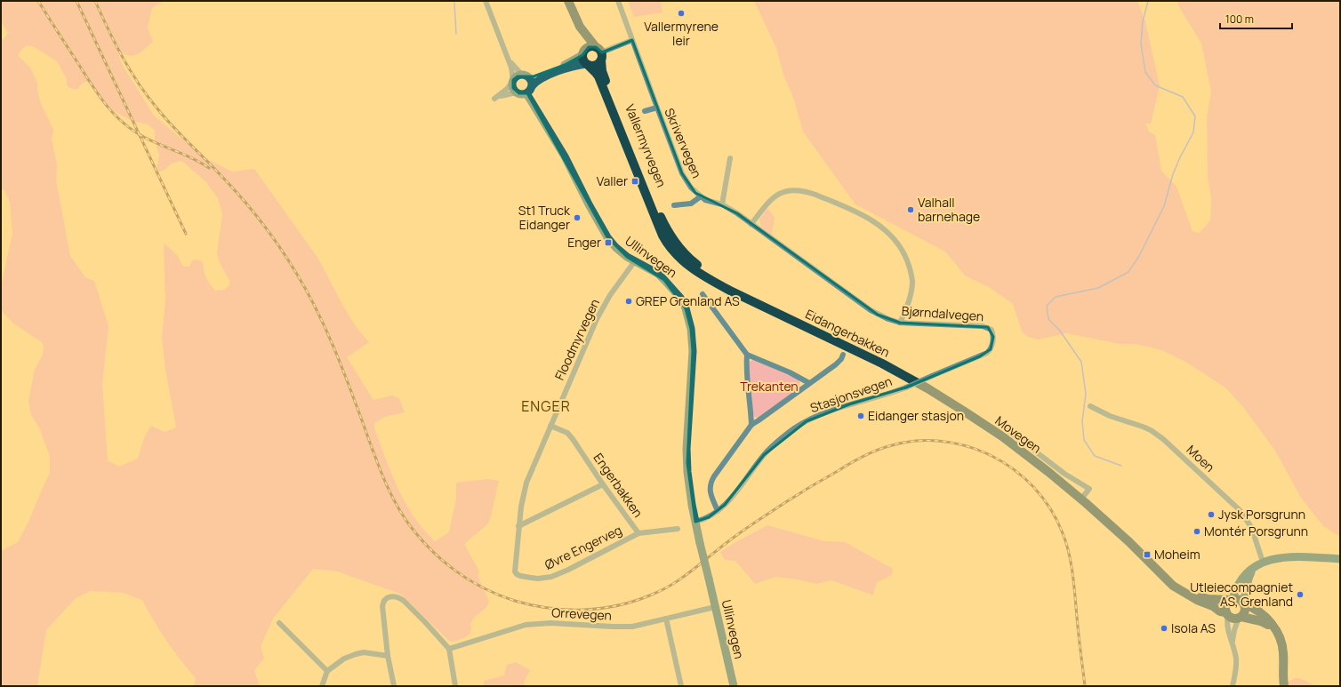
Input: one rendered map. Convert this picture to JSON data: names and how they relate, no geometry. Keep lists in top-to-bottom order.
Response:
{
  "streets": {
    "main road": [
      "Vallermyrvegen",
      "Ullinvegen",
      "Eidangerbakken",
      "Movegen"
    ],
    "street": [
      "Skrivervegen",
      "Bjørndalvegen",
      "Floodmyrvegen",
      "Stasjonsvegen",
      "Moen",
      "Engerbakken",
      "Øvre Engerveg",
      "Orrevegen"
    ]
  },
  "crossings": [
    ["Skrivervegen", "Bjørndalvegen"],
    ["Vallermyrvegen", "Eidangerbakken"],
    ["Ullinvegen", "Floodmyrvegen"],
    ["Ullinvegen", "Stasjonsvegen"],
    ["Ullinvegen", "Orrevegen"],
    ["Bjørndalvegen", "Stasjonsvegen"],
    ["Eidangerbakken", "Movegen"],
    ["Floodmyrvegen", "Engerbakken"],
    ["Floodmyrvegen", "Øvre Engerveg"],
    ["Engerbakken", "Øvre Engerveg"]
  ],
  "districts": ["ENGER"],
  "parks": ["Trekanten"],
  "places": {
    "other": [
      "Vallermyrene leir",
      "Valhall barnehage",
      "St1 Truck Eidanger",
      "GREP Grenland AS",
      "Eidanger stasjon",
      "Jysk Porsgrunn",
      "Montér Porsgrunn",
      "Utleiecompagniet AS, Grenland",
      "Isola AS"
    ],
    "transit": ["Valler", "Enger", "Moheim"]
  },
  "scale_bar": "100 m"
}
